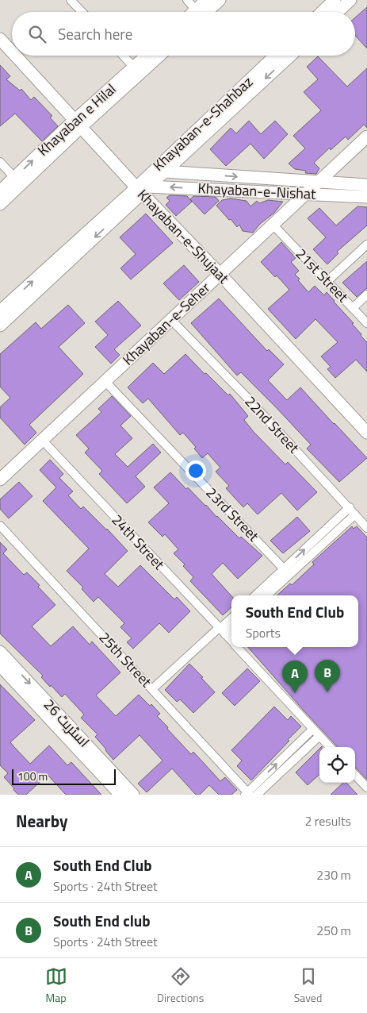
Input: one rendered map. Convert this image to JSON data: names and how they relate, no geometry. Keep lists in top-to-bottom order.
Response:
{
  "streets": {
    "main road": [
      "Khayaban-e-Shahbaz",
      "Khayaban-e-Nishat",
      "Khayaban-e-Shujaat",
      "Khayaban-e-Seher",
      "اسٹریٹ 26"
    ],
    "street": [
      "21st Street",
      "22nd Street",
      "23rd Street",
      "24th Street",
      "25th Street"
    ]
  },
  "crossings": [
    ["Khayaban-e-Shahbaz", "Khayaban-e-Nishat"],
    ["Khayaban-e-Shahbaz", "Khayaban-e-Shujaat"],
    ["Khayaban-e-Nishat", "Khayaban-e-Shujaat"],
    ["Khayaban-e-Nishat", "Khayaban-e-Seher"],
    ["Khayaban-e-Shujaat", "Khayaban-e-Seher"],
    ["21st Street", "Khayaban-e-Seher"],
    ["Khayaban-e-Seher", "22nd Street"],
    ["Khayaban-e-Seher", "23rd Street"],
    ["Khayaban-e-Seher", "24th Street"]
  ],
  "scale_bar": "100 m",
  "page": {
    "search": "Search here",
    "popup": ["South End Club", "Sports"],
    "pins": ["B", "A"],
    "scale": "100 m",
    "heading": ["Nearby", "2 results"],
    "list": [
      {
        "mark": "A",
        "name": "South End Club",
        "note": "Sports · 24th Street",
        "value": "230 m"
      },
      {
        "mark": "B",
        "name": "South End club",
        "note": "Sports · 24th Street",
        "value": "250 m"
      }
    ],
    "nav": ["Map", "Directions", "Saved"]
  }
}
